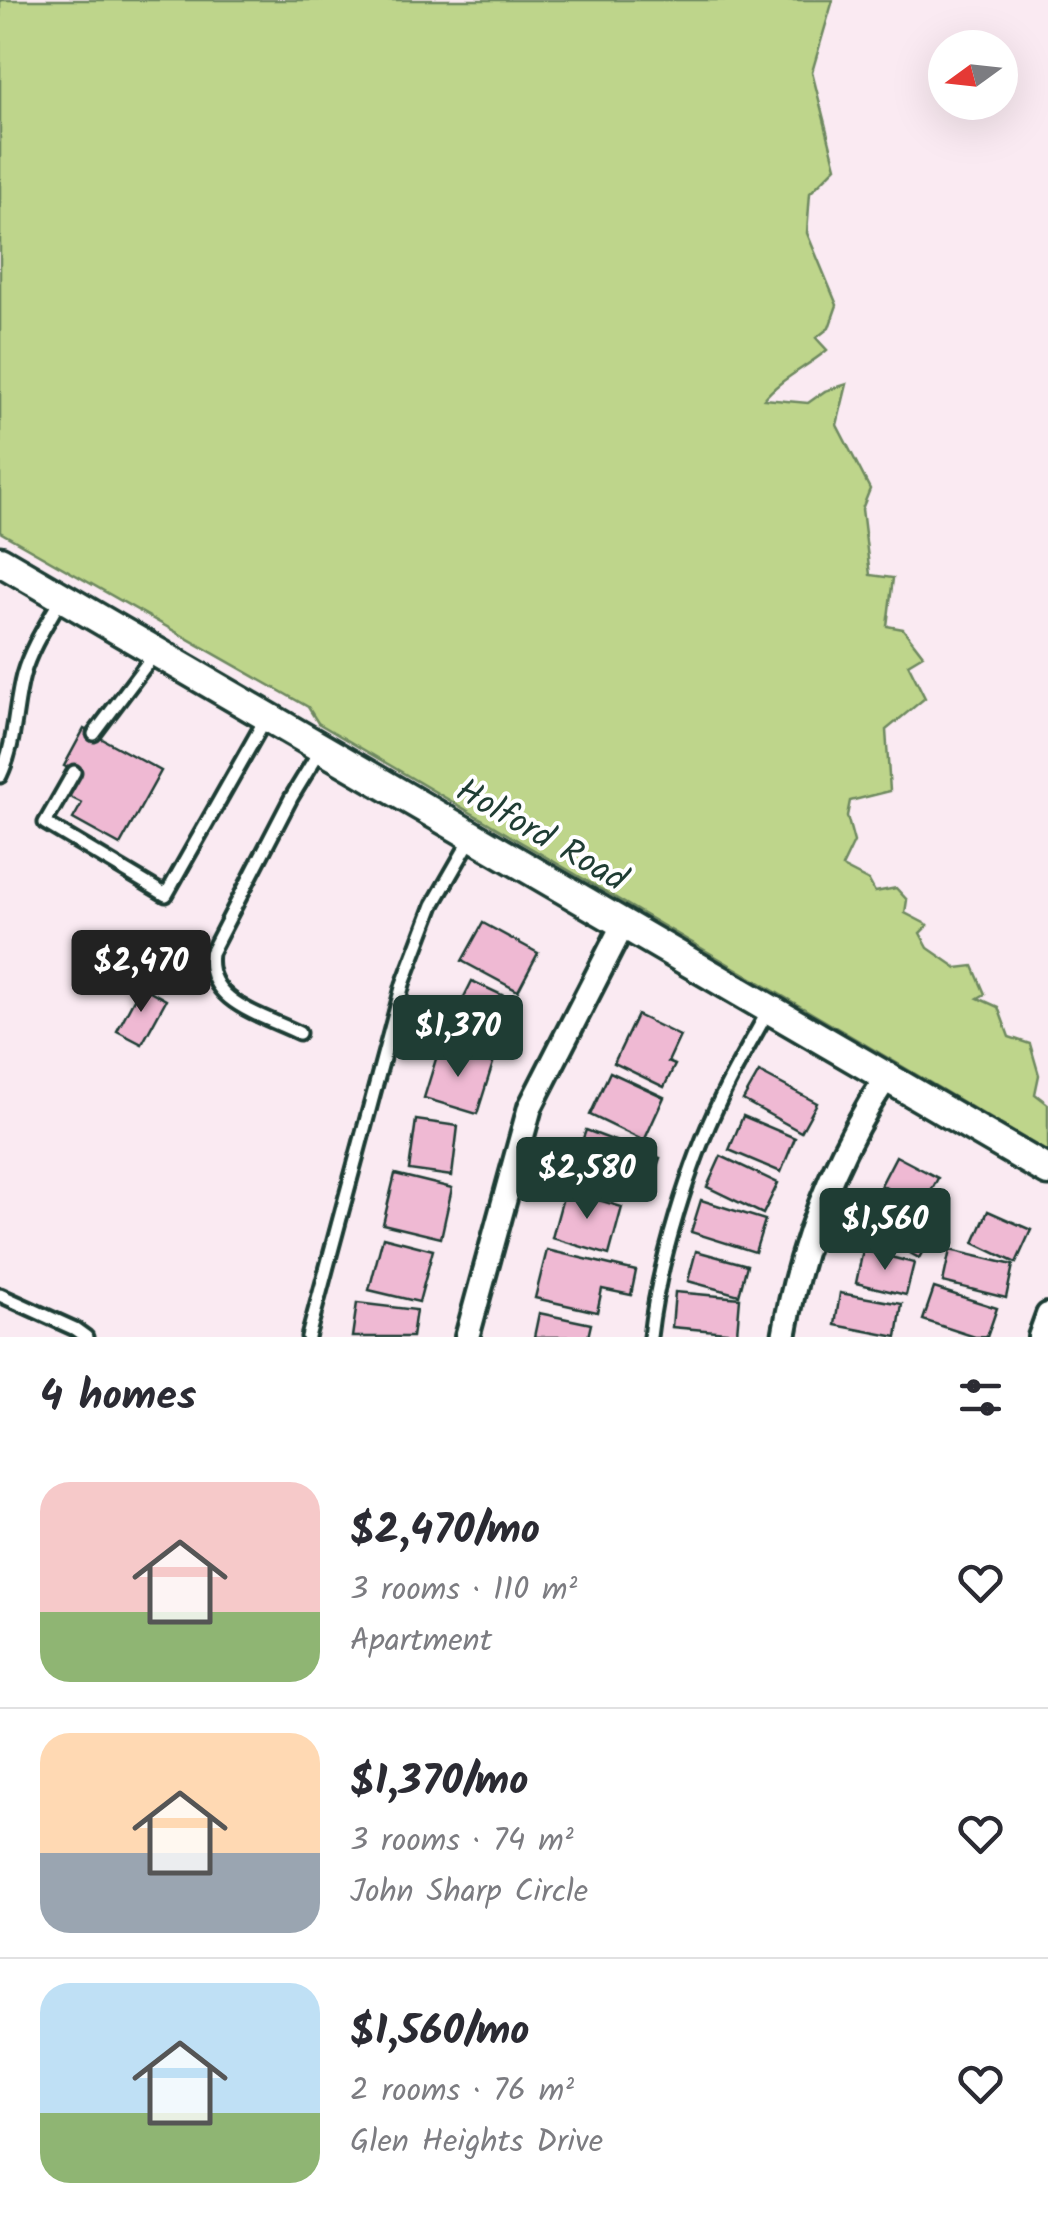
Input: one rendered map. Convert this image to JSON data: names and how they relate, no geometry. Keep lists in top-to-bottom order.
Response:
{
  "streets": {
    "street": ["Holford Road"]
  },
  "north": "left",
  "page": {
    "price": [
      "$2,470",
      "$1,370",
      "$2,580",
      "$1,560"
    ],
    "heading": "4 homes",
    "list": [
      {
        "name": "$2,470/mo",
        "note": "3 rooms · 110 m² · Apartment"
      },
      {
        "name": "$1,370/mo",
        "note": "3 rooms · 74 m² · John Sharp Circle"
      },
      {
        "name": "$1,560/mo",
        "note": "2 rooms · 76 m² · Glen Heights Drive"
      }
    ]
  }
}
